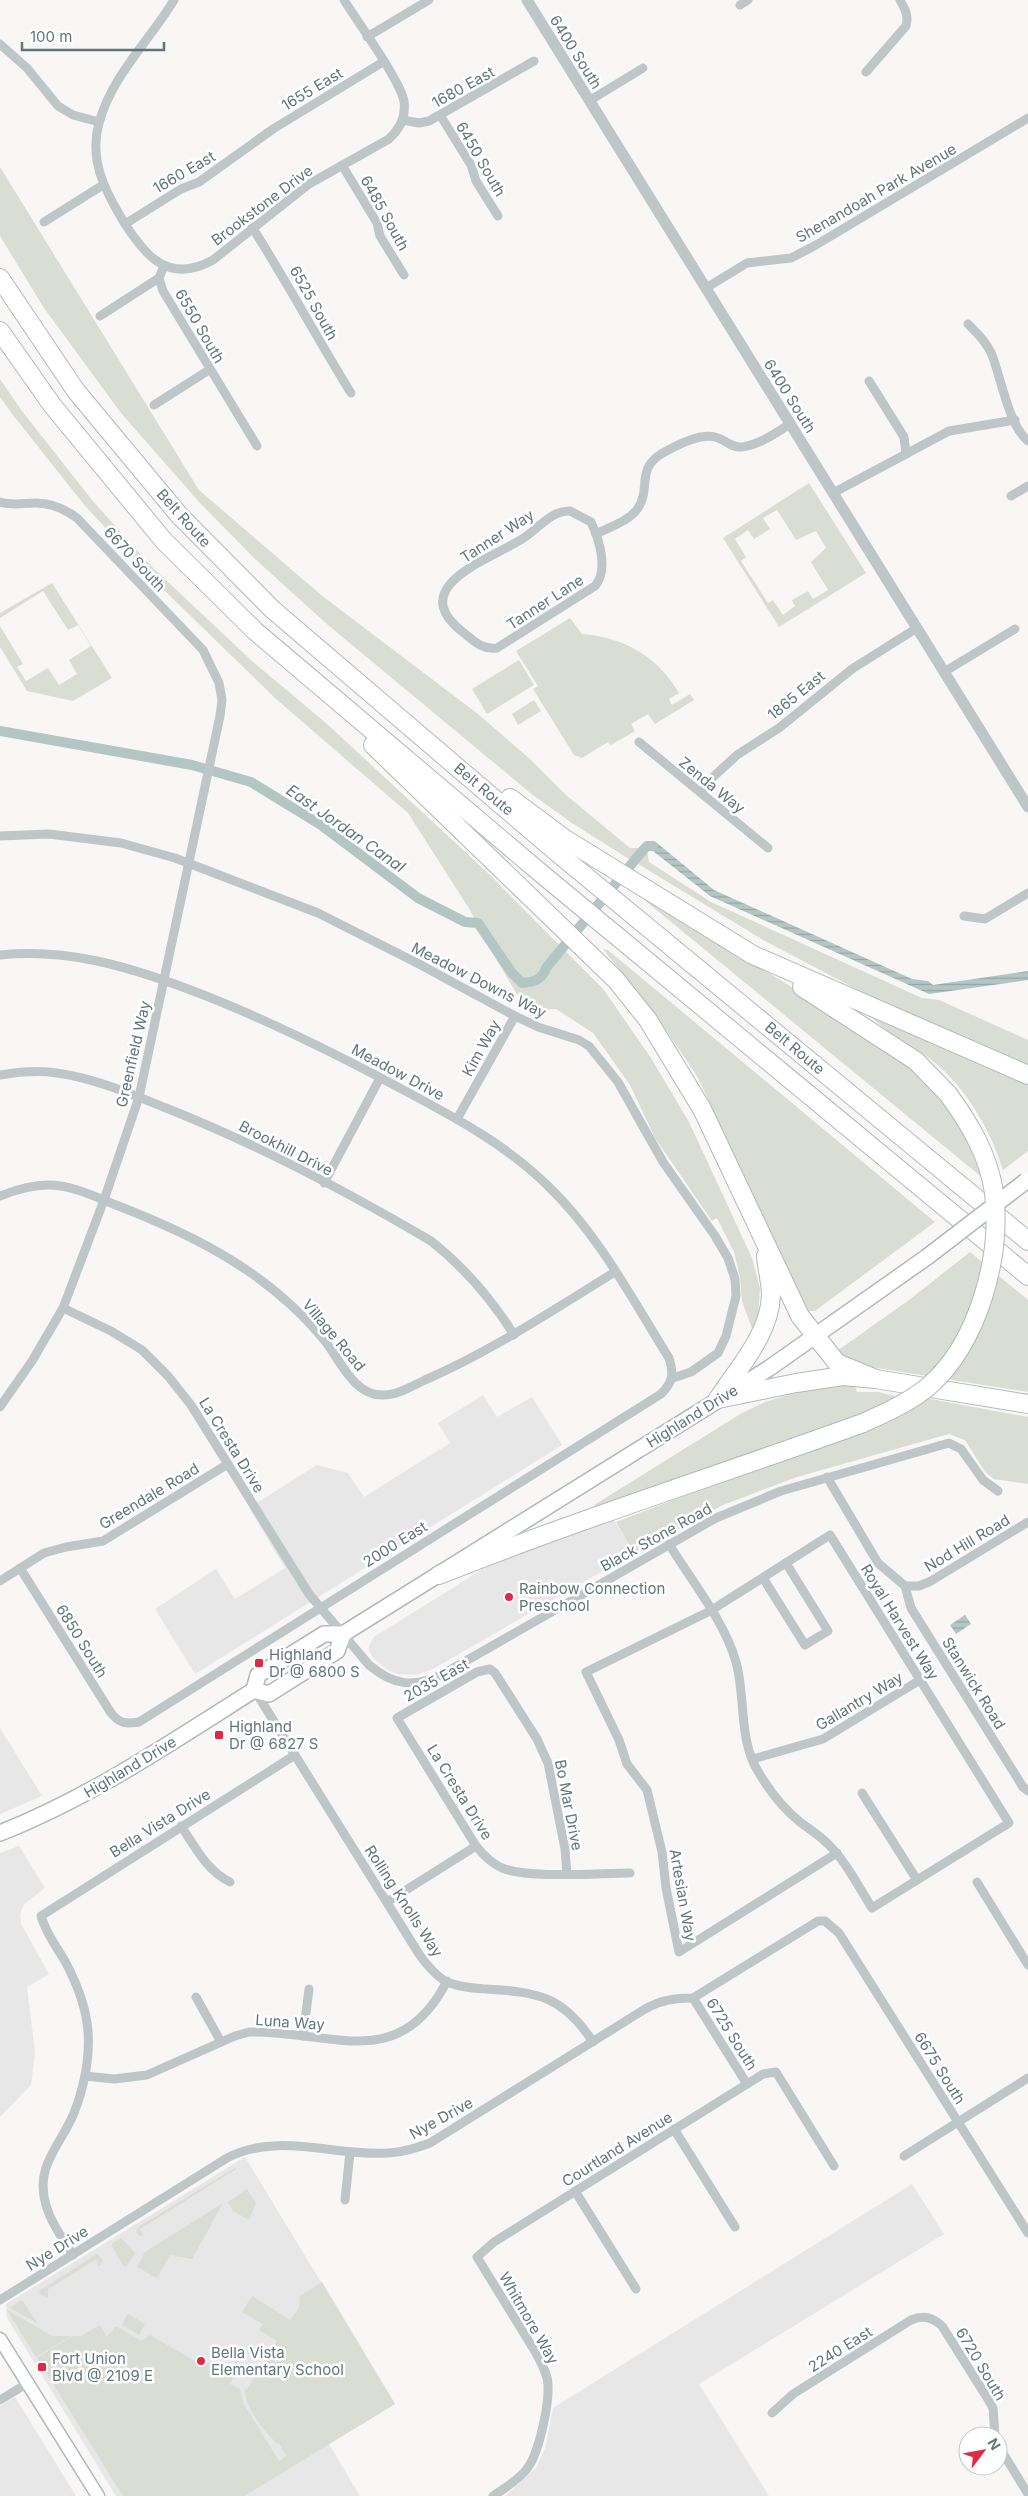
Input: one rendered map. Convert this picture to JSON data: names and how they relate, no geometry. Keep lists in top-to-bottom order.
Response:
{
  "streets": {
    "highway": ["Belt Route"],
    "main road": ["Highland Drive"],
    "street": [
      "6400 South",
      "1680 East",
      "1655 East",
      "6450 South",
      "1660 East",
      "Shenandoah Park Avenue",
      "Brookstone Drive",
      "6485 South",
      "6525 South",
      "6550 South",
      "Tanner Way",
      "6670 South",
      "Tanner Lane",
      "1865 East",
      "Zenda Way",
      "Meadow Downs Way",
      "Kim Way",
      "Greenfield Way",
      "Meadow Drive",
      "Brookhill Drive",
      "Village Road",
      "La Cresta Drive",
      "Greendale Road",
      "Black Stone Road",
      "Nod Hill Road",
      "2000 East",
      "Royal Harvest Way",
      "6850 South",
      "2035 East",
      "Stanwick Road",
      "Gallantry Way",
      "Bo Mar Drive",
      "Bella Vista Drive",
      "Artesian Way",
      "Rolling Knolls Way",
      "Luna Way",
      "6725 South",
      "6675 South",
      "Nye Drive",
      "Courtland Avenue",
      "Whitmore Way",
      "2240 East",
      "6720 South"
    ]
  },
  "crossings": [
    ["6400 South", "Shenandoah Park Avenue"],
    ["6400 South", "1865 East"],
    ["1680 East", "6450 South"],
    ["1680 East", "Brookstone Drive"],
    ["1655 East", "1660 East"],
    ["Brookstone Drive", "6485 South"],
    ["Brookstone Drive", "6525 South"],
    ["Brookstone Drive", "6550 South"],
    ["Tanner Way", "Tanner Lane"],
    ["6670 South", "Greenfield Way"],
    ["1865 East", "Zenda Way"],
    ["Meadow Downs Way", "Kim Way"],
    ["Meadow Downs Way", "Greenfield Way"],
    ["Meadow Downs Way", "Meadow Drive"],
    ["Meadow Downs Way", "2000 East"],
    ["Kim Way", "Meadow Drive"],
    ["Greenfield Way", "Meadow Drive"],
    ["Greenfield Way", "Brookhill Drive"],
    ["Greenfield Way", "Village Road"],
    ["Greenfield Way", "La Cresta Drive"],
    ["Meadow Drive", "Village Road"],
    ["Meadow Drive", "2000 East"],
    ["Brookhill Drive", "Village Road"],
    ["Highland Drive", "La Cresta Drive"],
    ["Highland Drive", "Black Stone Road"],
    ["Highland Drive", "Rolling Knolls Way"],
    ["La Cresta Drive", "Greendale Road"],
    ["La Cresta Drive", "Black Stone Road"],
    ["La Cresta Drive", "2000 East"],
    ["La Cresta Drive", "2035 East"],
    ["La Cresta Drive", "Bo Mar Drive"],
    ["Greendale Road", "6850 South"],
    ["Nod Hill Road", "Stanwick Road"],
    ["2000 East", "6850 South"],
    ["Royal Harvest Way", "Gallantry Way"],
    ["Royal Harvest Way", "Artesian Way"],
    ["2035 East", "Bo Mar Drive"],
    ["Bella Vista Drive", "Rolling Knolls Way"],
    ["Bella Vista Drive", "Luna Way"],
    ["Rolling Knolls Way", "Luna Way"],
    ["Rolling Knolls Way", "Nye Drive"],
    ["6725 South", "Nye Drive"],
    ["6725 South", "Courtland Avenue"],
    ["6675 South", "Nye Drive"],
    ["Courtland Avenue", "Whitmore Way"],
    ["2240 East", "6720 South"]
  ],
  "water": ["East Jordan Canal"],
  "places": {
    "other": ["Rainbow Connection Preschool", "Bella Vista Elementary School"],
    "transit": ["Highland Dr @ 6800 S", "Highland Dr @ 6827 S", "Fort Union Blvd @ 2109 E"]
  },
  "scale_bar": "100 m",
  "north": "top right"
}
